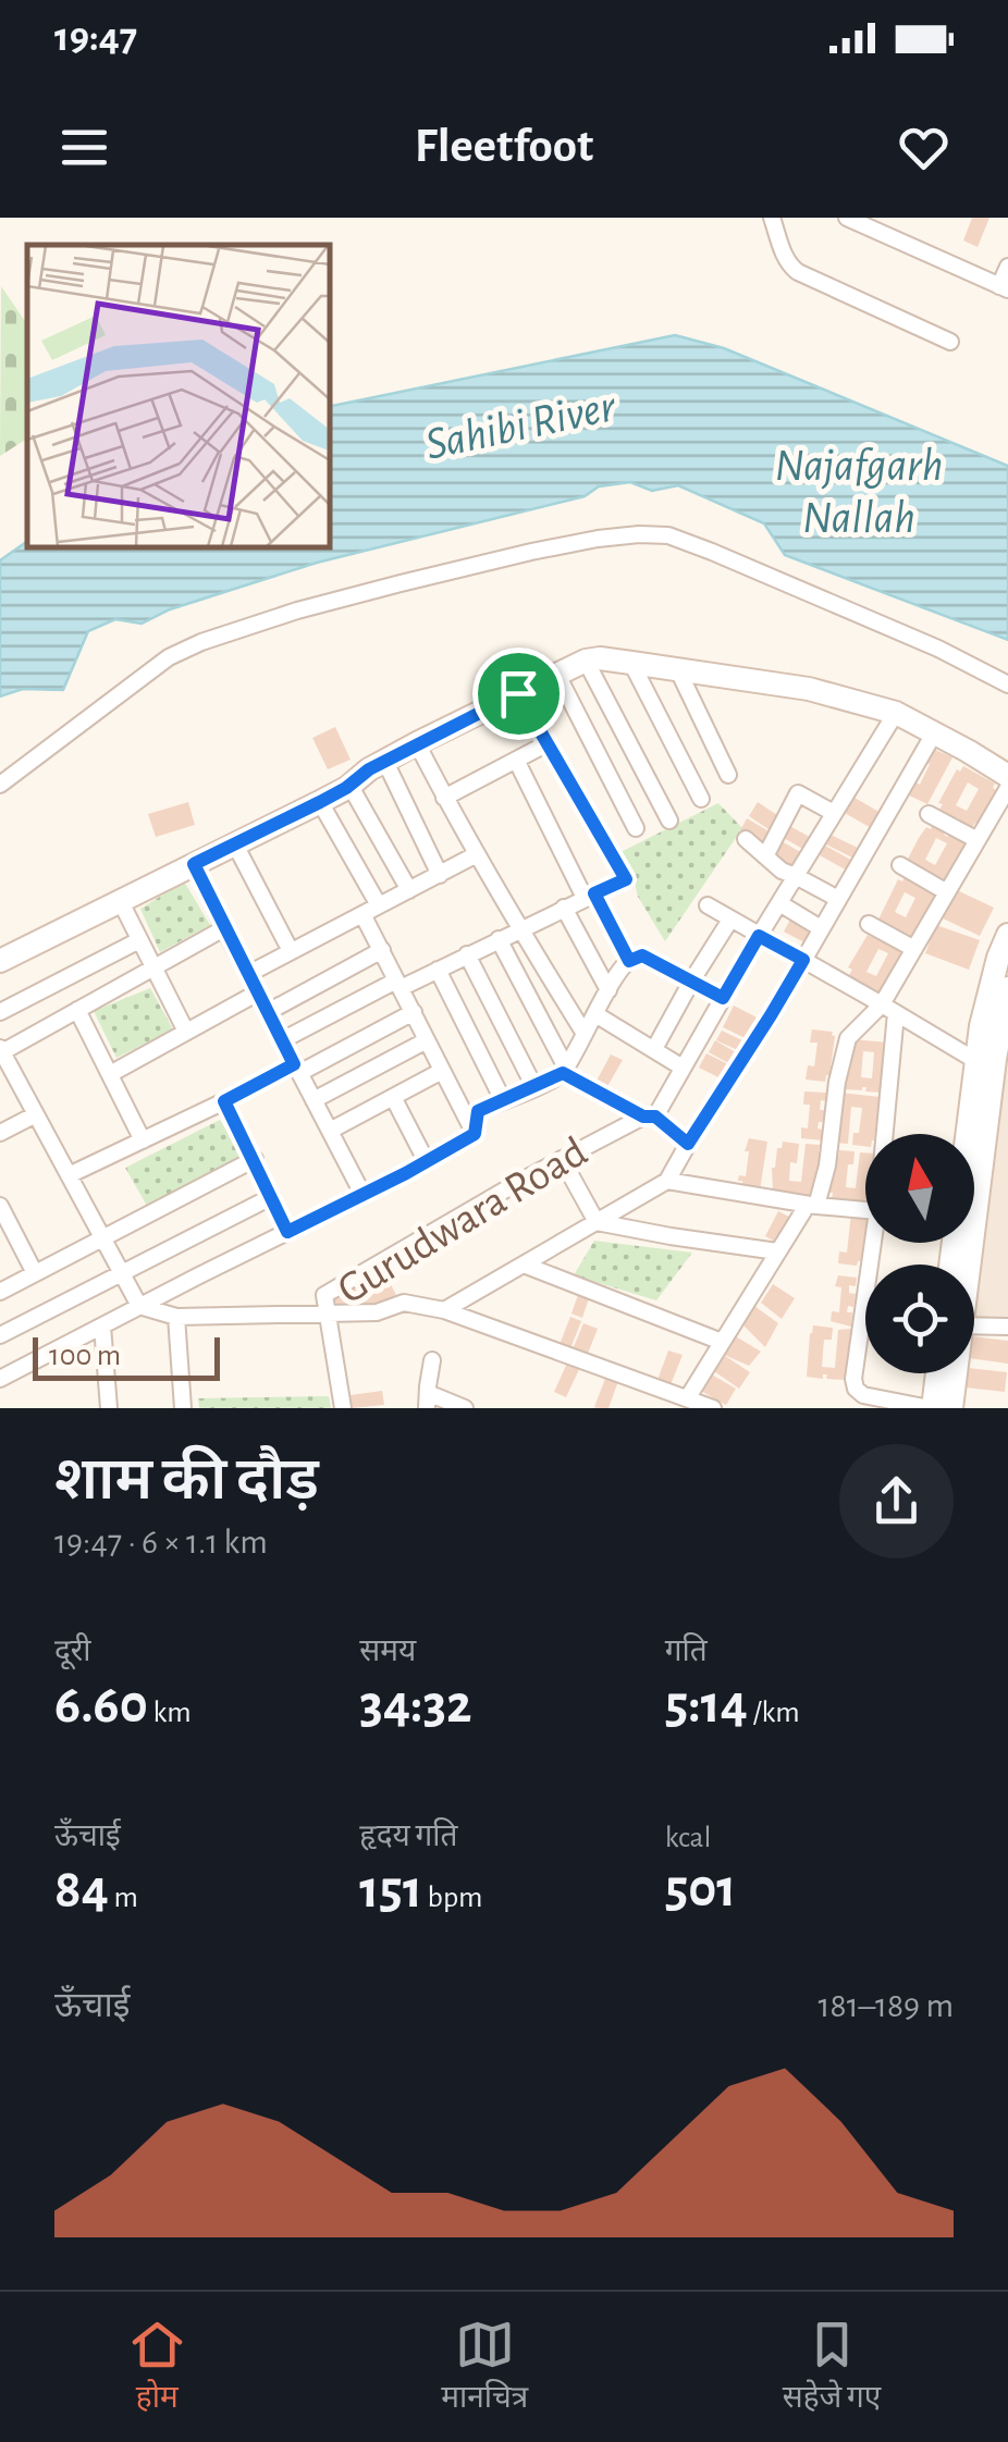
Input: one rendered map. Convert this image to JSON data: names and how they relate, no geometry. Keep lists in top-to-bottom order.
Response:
{
  "streets": {
    "street": ["Gurudwara Road"]
  },
  "water": ["Sahibi River", "Najafgarh Nallah"],
  "scale_bar": "100 m",
  "north": "top",
  "page": {
    "status": "19:47",
    "header": "Fleetfoot",
    "scale": "100 m",
    "heading": ["शाम की दौड़", "19:47 · 6 × 1.1 km"],
    "stats": [
      ["दूरी", "6.60 km"],
      ["समय", "34:32"],
      ["गति", "5:14 /km"],
      ["ऊँचाई", "84 m"],
      ["हृदय गति", "151 bpm"],
      ["kcal", "501"]
    ],
    "chart": ["ऊँचाई", "181–189 m"],
    "tabs": ["होम", "मानचित्र", "सहेजे गए"]
  }
}
